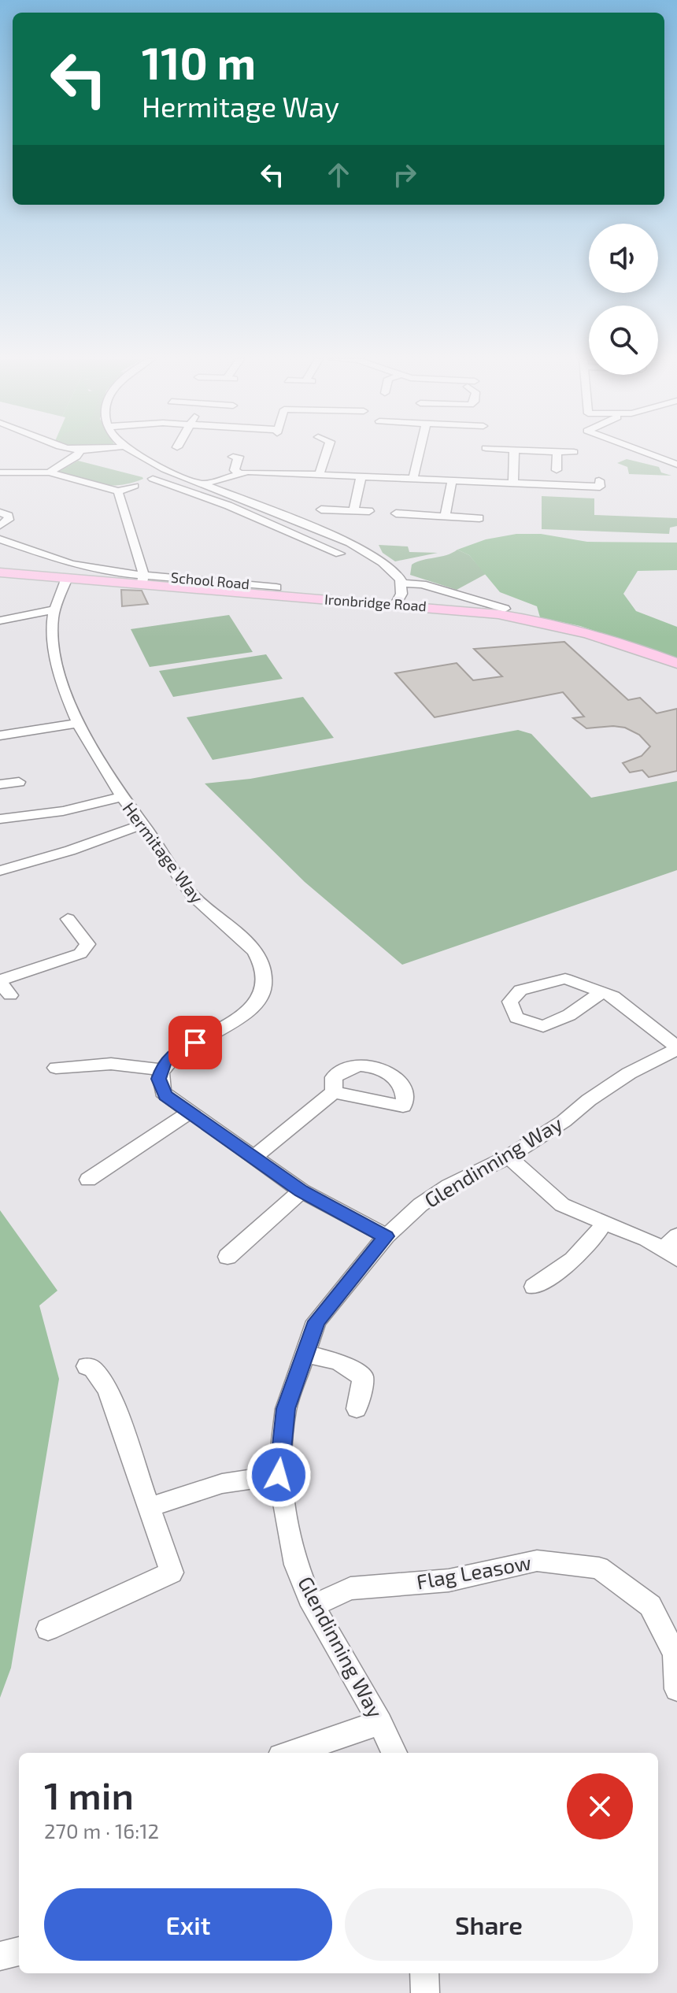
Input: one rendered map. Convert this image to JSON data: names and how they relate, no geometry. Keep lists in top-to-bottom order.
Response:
{
  "streets": {
    "main road": ["Ironbridge Road"],
    "street": [
      "School Road",
      "Hermitage Way",
      "Glendinning Way",
      "Flag Leasow"
    ]
  },
  "crossings": [
    ["School Road", "Ironbridge Road"],
    ["Ironbridge Road", "Hermitage Way"],
    ["Glendinning Way", "Flag Leasow"]
  ],
  "page": {
    "turn": ["110 m", "Hermitage Way"],
    "heading": ["1 min", "270 m · 16:12"],
    "buttons": ["Exit", "Share"]
  }
}
